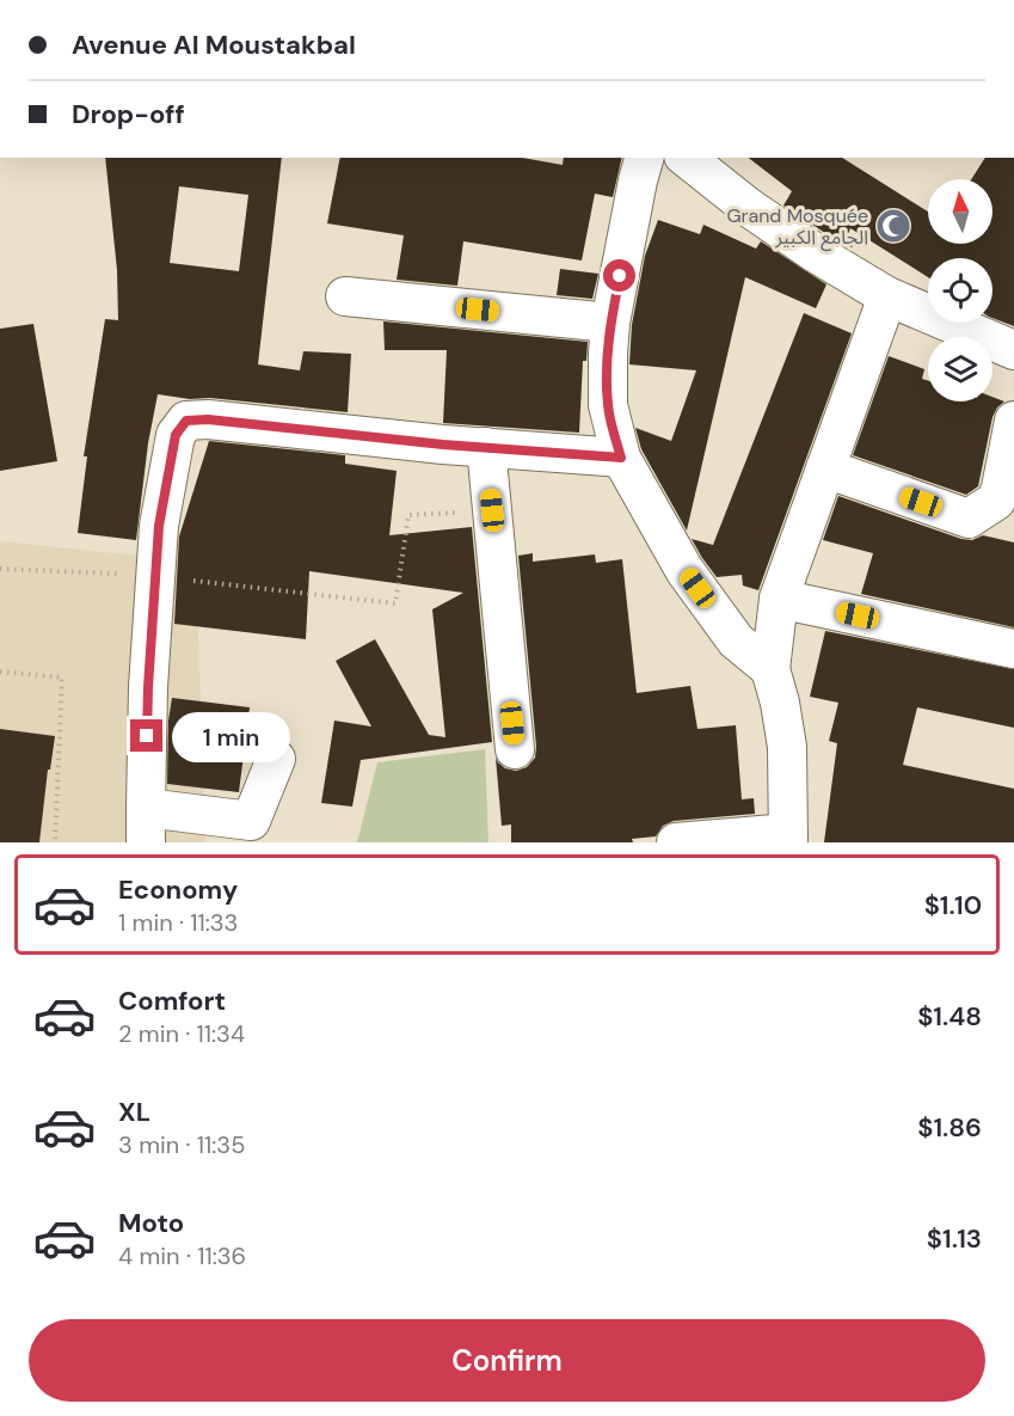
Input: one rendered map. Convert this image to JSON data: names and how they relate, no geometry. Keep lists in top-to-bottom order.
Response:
{
  "places": {
    "mosque": ["Grand Mosquée الجامع الكبير"]
  },
  "north": "top",
  "page": {
    "banner": ["Avenue Al Moustakbal", "Drop-off"],
    "bubble": "1 min",
    "list": [
      {
        "name": "Economy",
        "note": "1 min · 11:33",
        "value": "$1.10"
      },
      {
        "name": "Comfort",
        "note": "2 min · 11:34",
        "value": "$1.48"
      },
      {
        "name": "XL",
        "note": "3 min · 11:35",
        "value": "$1.86"
      },
      {
        "name": "Moto",
        "note": "4 min · 11:36",
        "value": "$1.13"
      }
    ],
    "buttons": "Confirm"
  }
}
